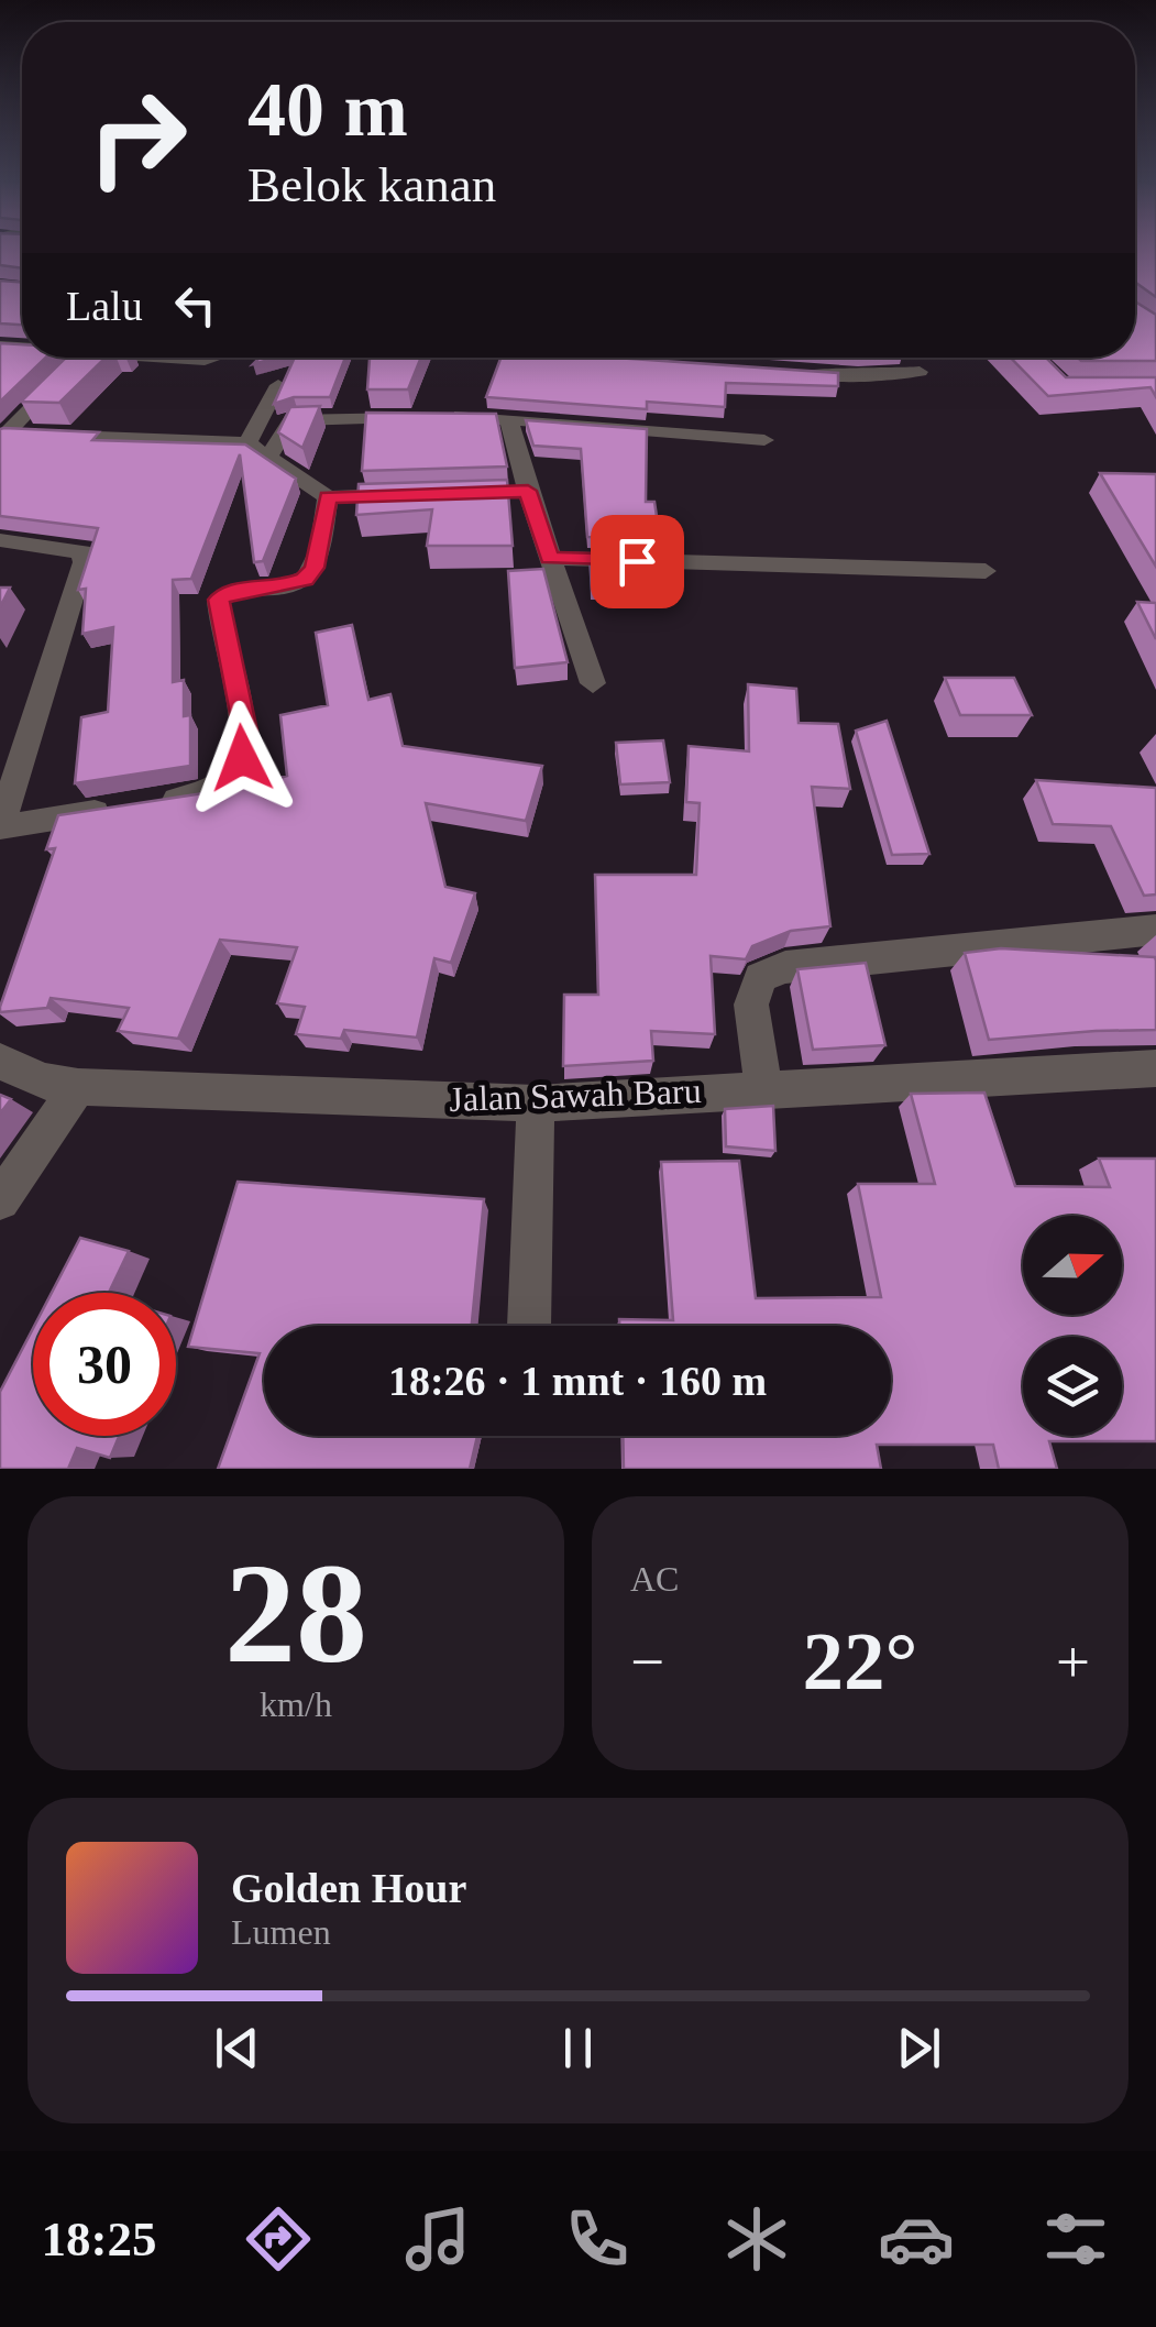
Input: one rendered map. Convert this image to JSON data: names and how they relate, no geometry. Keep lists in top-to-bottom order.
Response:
{
  "streets": {
    "street": ["Jalan Sawah Baru"]
  },
  "north": "right",
  "page": {
    "turn": ["40 m", "Belok kanan"],
    "then": "Lalu",
    "limit": "30",
    "trip": "18:26 · 1 mnt · 160 m",
    "tile": [
      ["28", "km/h"],
      "AC"
    ],
    "heat": ["−", "22°", "+"],
    "song": ["Golden Hour", "Lumen"],
    "tabs": "18:25"
  }
}
